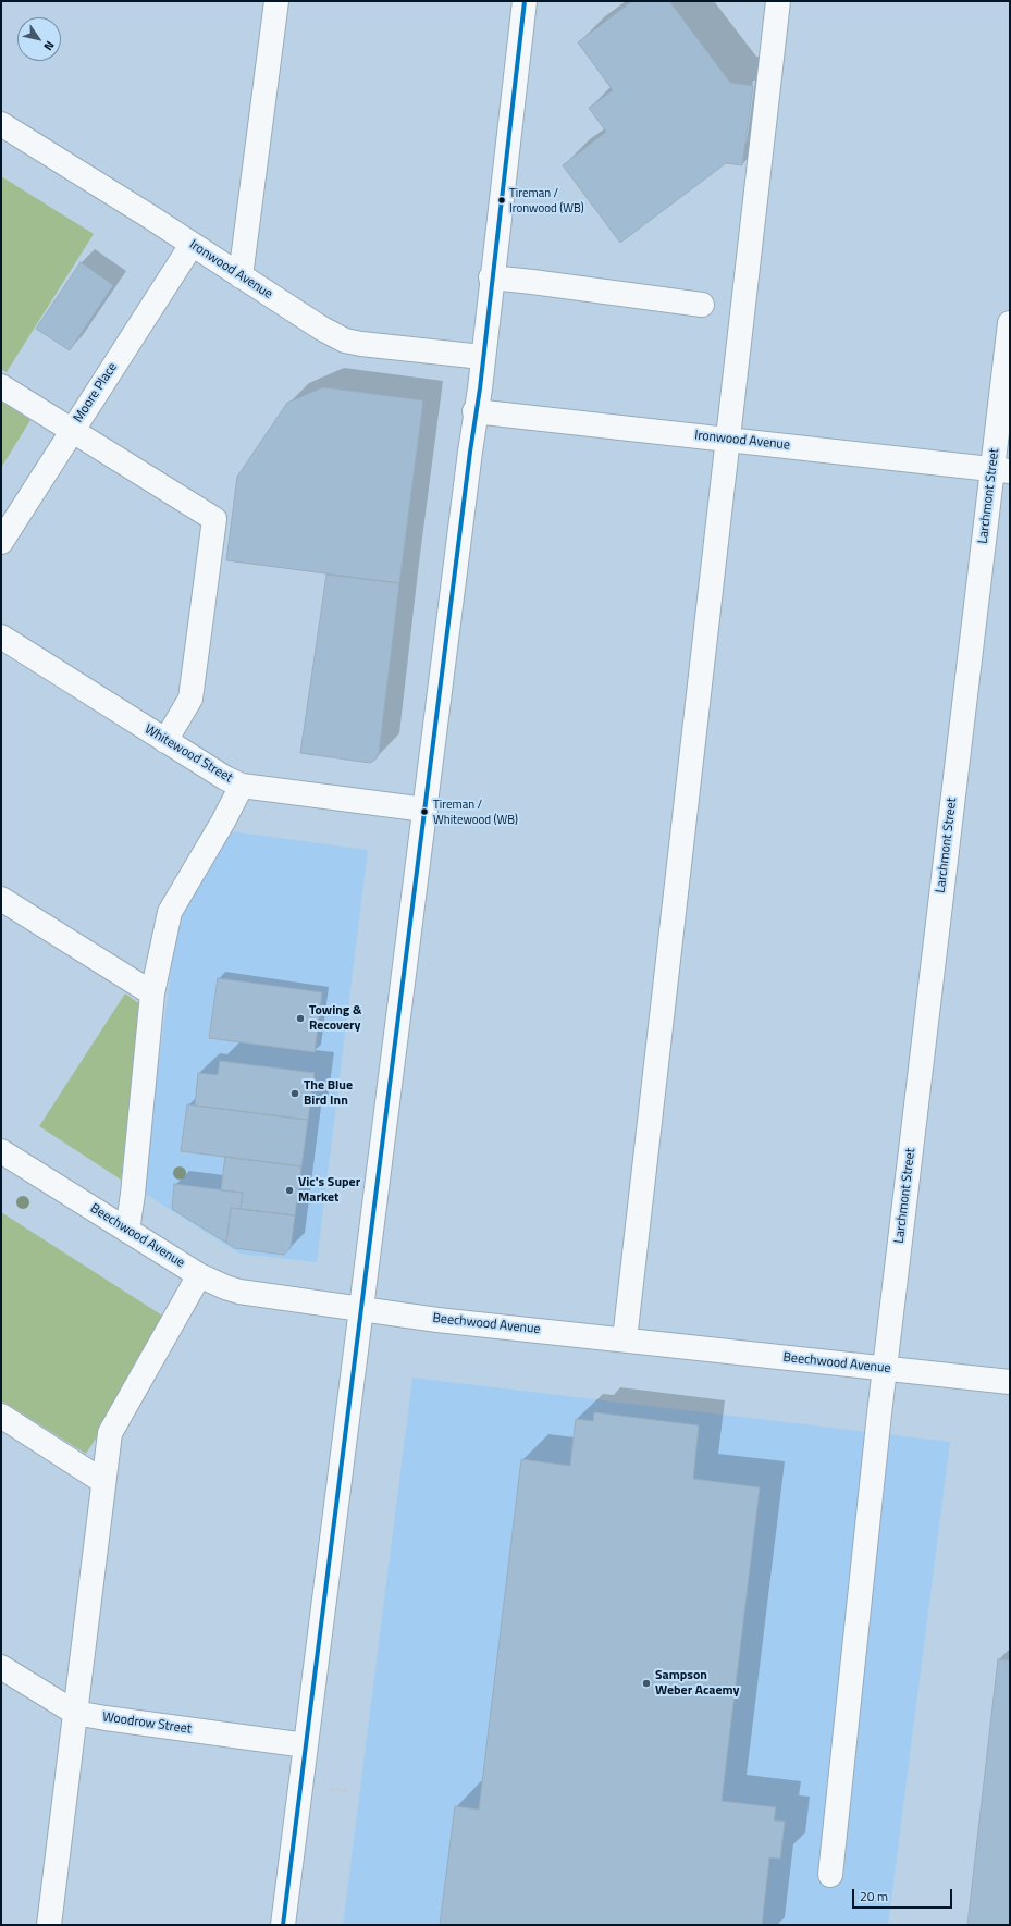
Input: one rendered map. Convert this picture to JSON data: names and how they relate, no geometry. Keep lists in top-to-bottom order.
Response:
{
  "streets": {
    "street": [
      "Ironwood Avenue",
      "Moore Place",
      "Larchmont Street",
      "Whitewood Street",
      "Beechwood Avenue",
      "Woodrow Street"
    ]
  },
  "crossings": [
    ["Ironwood Avenue", "Moore Place"],
    ["Ironwood Avenue", "Larchmont Street"],
    ["Larchmont Street", "Beechwood Avenue"]
  ],
  "places": [
    "Tireman / Ironwood (WB)",
    "Tireman / Whitewood (WB)",
    "Towing & Recovery",
    "The Blue Bird Inn",
    "Vic's Super Market",
    "Sampson Weber Acaemy"
  ],
  "scale_bar": "20 m",
  "north": "bottom right"
}
